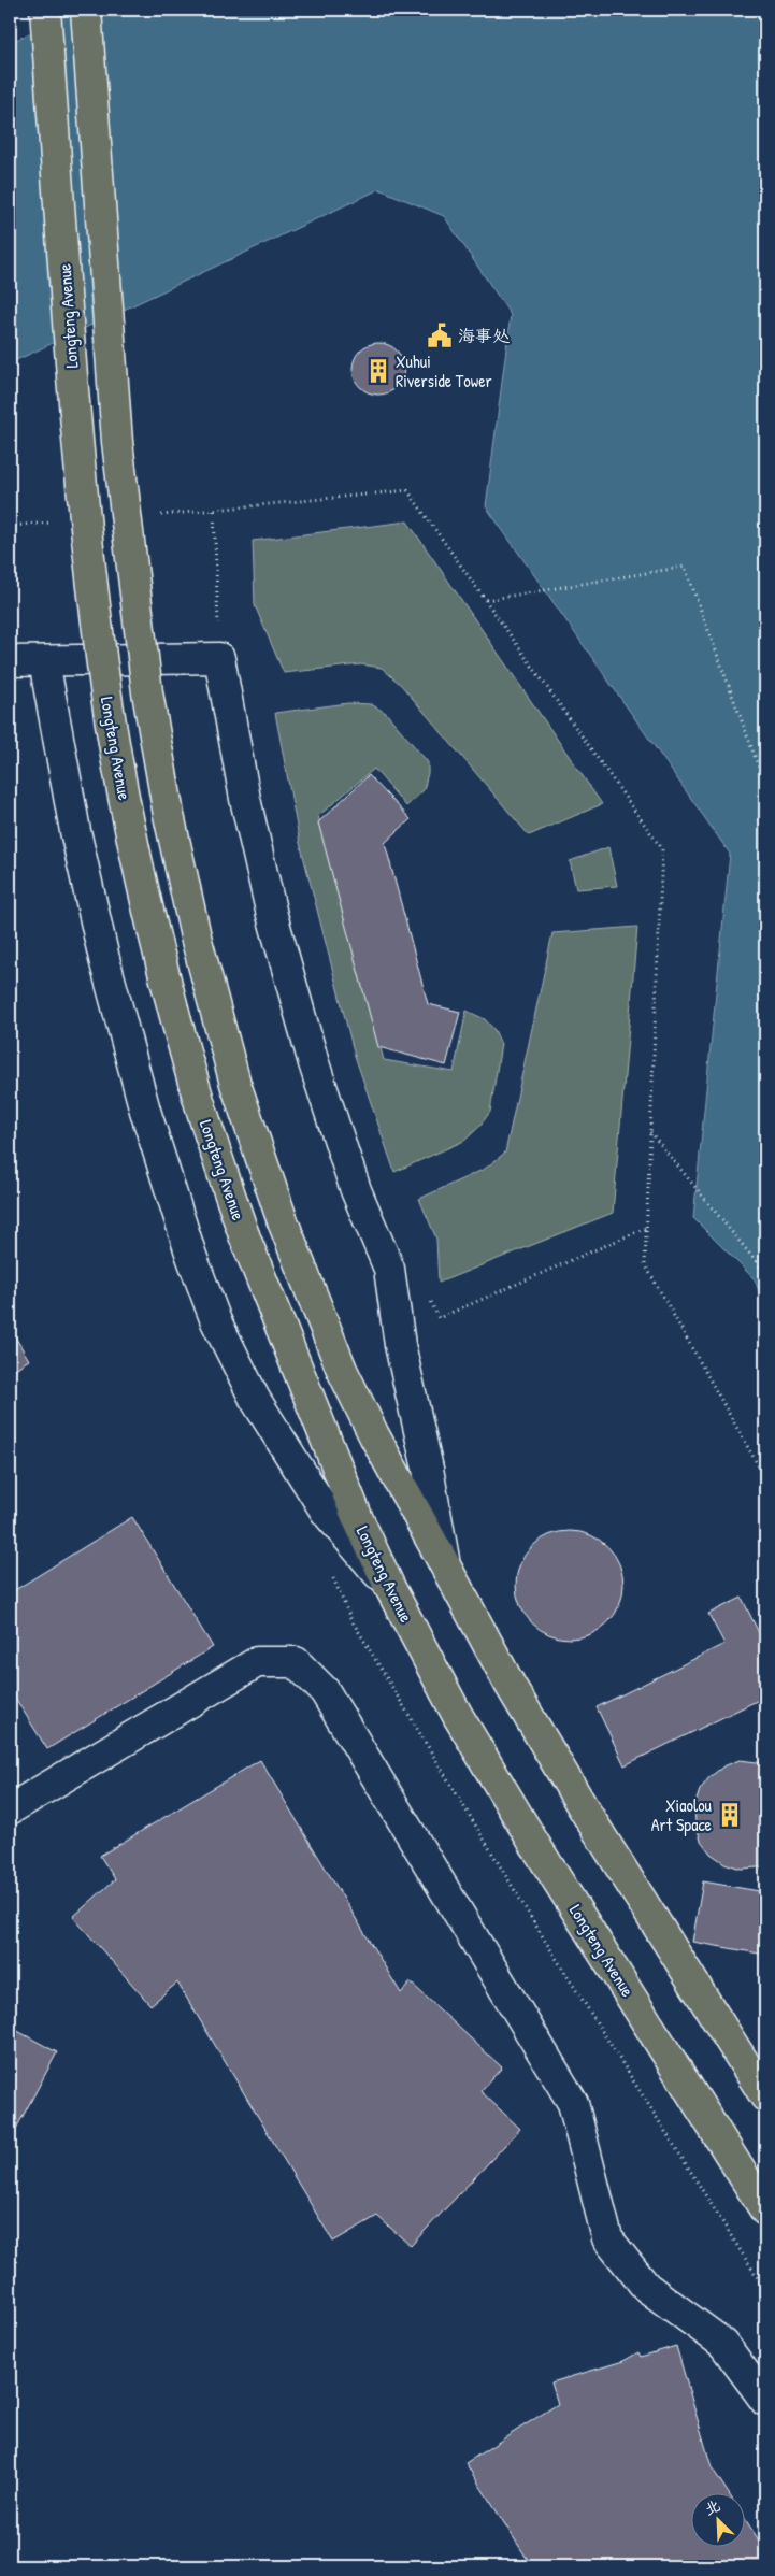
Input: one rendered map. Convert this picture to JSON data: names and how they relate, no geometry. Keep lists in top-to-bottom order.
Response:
{
  "streets": {
    "main road": ["Longteng Avenue"]
  },
  "places": {
    "public building": ["海事处"],
    "building": ["Xuhui Riverside Tower", "Xiaolou Art Space"]
  },
  "north": "top left"
}
